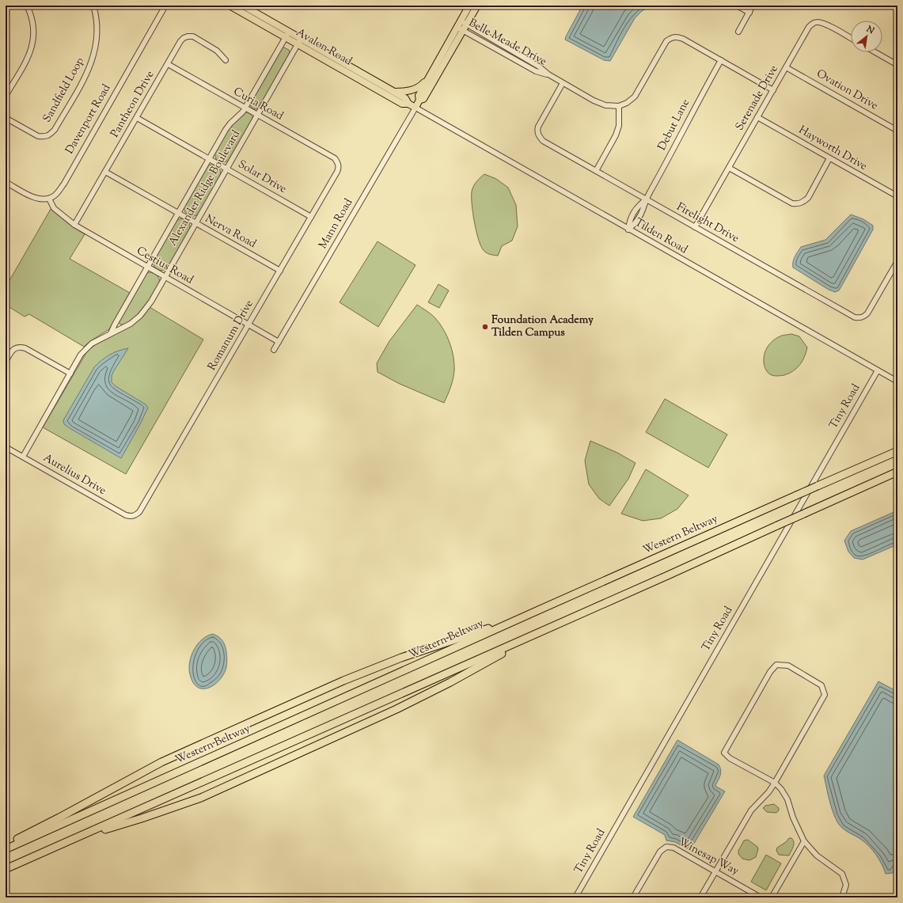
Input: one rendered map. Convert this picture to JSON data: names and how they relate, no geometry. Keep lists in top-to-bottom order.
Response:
{
  "streets": {
    "highway": ["Western Beltway"],
    "main road": ["Avalon Road"],
    "street": [
      "Belle Meade Drive",
      "Sandfield Loop",
      "Ovation Drive",
      "Serenade Drive",
      "Pantheon Drive",
      "Curia Road",
      "Davenport Road",
      "Debut Lane",
      "Hayworth Drive",
      "Solar Drive",
      "Alexander Ridge Boulevard",
      "Firelight Drive",
      "Mann Road",
      "Nerva Road",
      "Tilden Road",
      "Cestius Road",
      "Romanum Drive",
      "Tiny Road",
      "Aurelius Drive",
      "Winesap Way"
    ]
  },
  "crossings": [
    ["Belle Meade Drive", "Firelight Drive"],
    ["Avalon Road", "Alexander Ridge Boulevard"],
    ["Avalon Road", "Mann Road"],
    ["Avalon Road", "Tilden Road"],
    ["Ovation Drive", "Serenade Drive"],
    ["Serenade Drive", "Hayworth Drive"],
    ["Serenade Drive", "Firelight Drive"],
    ["Pantheon Drive", "Curia Road"],
    ["Pantheon Drive", "Solar Drive"],
    ["Pantheon Drive", "Nerva Road"],
    ["Pantheon Drive", "Cestius Road"],
    ["Curia Road", "Alexander Ridge Boulevard"],
    ["Curia Road", "Romanum Drive"],
    ["Davenport Road", "Cestius Road"],
    ["Debut Lane", "Firelight Drive"],
    ["Debut Lane", "Tilden Road"],
    ["Solar Drive", "Alexander Ridge Boulevard"],
    ["Solar Drive", "Romanum Drive"],
    ["Alexander Ridge Boulevard", "Nerva Road"],
    ["Alexander Ridge Boulevard", "Cestius Road"],
    ["Alexander Ridge Boulevard", "Aurelius Drive"],
    ["Mann Road", "Tilden Road"],
    ["Mann Road", "Cestius Road"],
    ["Nerva Road", "Romanum Drive"],
    ["Tilden Road", "Tiny Road"],
    ["Cestius Road", "Romanum Drive"],
    ["Romanum Drive", "Aurelius Drive"]
  ],
  "places": ["Foundation Academy Tilden Campus"],
  "north": "top right"
}
